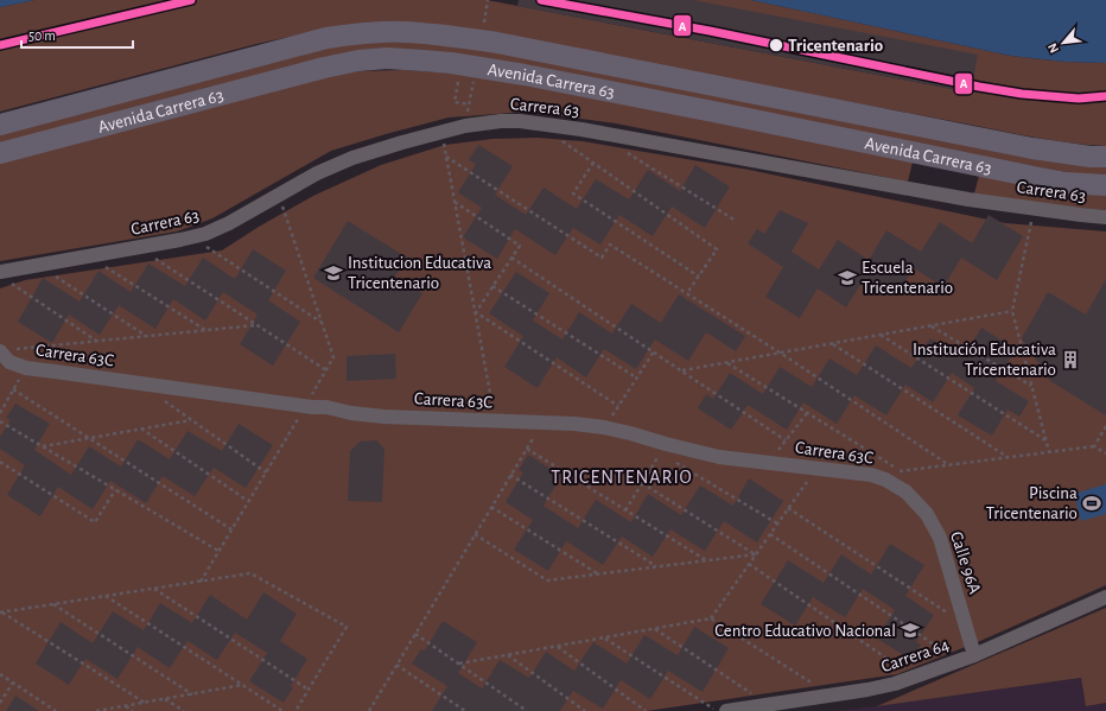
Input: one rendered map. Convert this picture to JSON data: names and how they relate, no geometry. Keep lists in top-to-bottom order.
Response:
{
  "streets": {
    "highway": ["Avenida Carrera 63"],
    "street": [
      "Carrera 63",
      "Carrera 63C",
      "Calle 96A",
      "Carrera 64"
    ]
  },
  "crossings": [
    ["Carrera 63C", "Calle 96A"],
    ["Calle 96A", "Carrera 64"]
  ],
  "districts": ["TRICENTENARIO"],
  "places": {
    "other": ["Tricentenario"],
    "school or university": ["Institucion Educativa Tricentenario", "Escuela Tricentenario", "Centro Educativo Nacional"],
    "building": ["Institución Educativa Tricentenario"],
    "sports": ["Piscina Tricentenario"]
  },
  "lines": ["transit line A"],
  "scale_bar": "50 m",
  "north": "bottom left"
}
